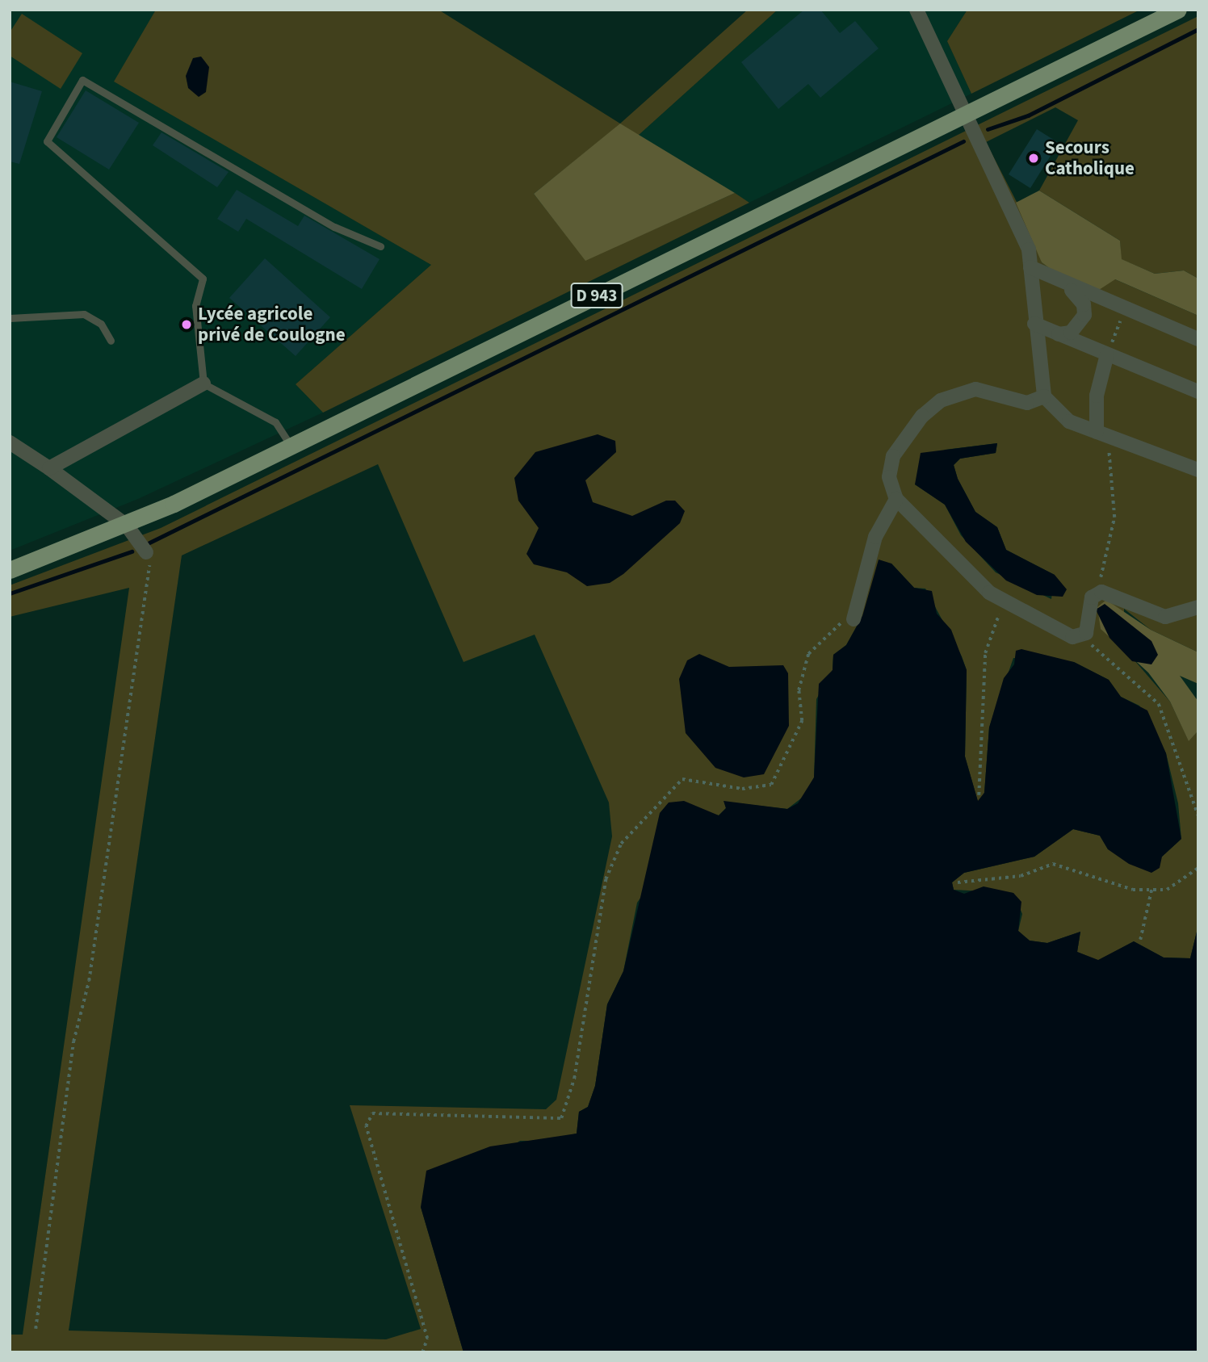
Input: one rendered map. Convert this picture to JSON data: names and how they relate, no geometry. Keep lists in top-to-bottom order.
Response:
{
  "streets": {
    "main road": ["D 943"]
  },
  "places": ["Secours Catholique", "Lycée agricole privé de Coulogne"]
}
